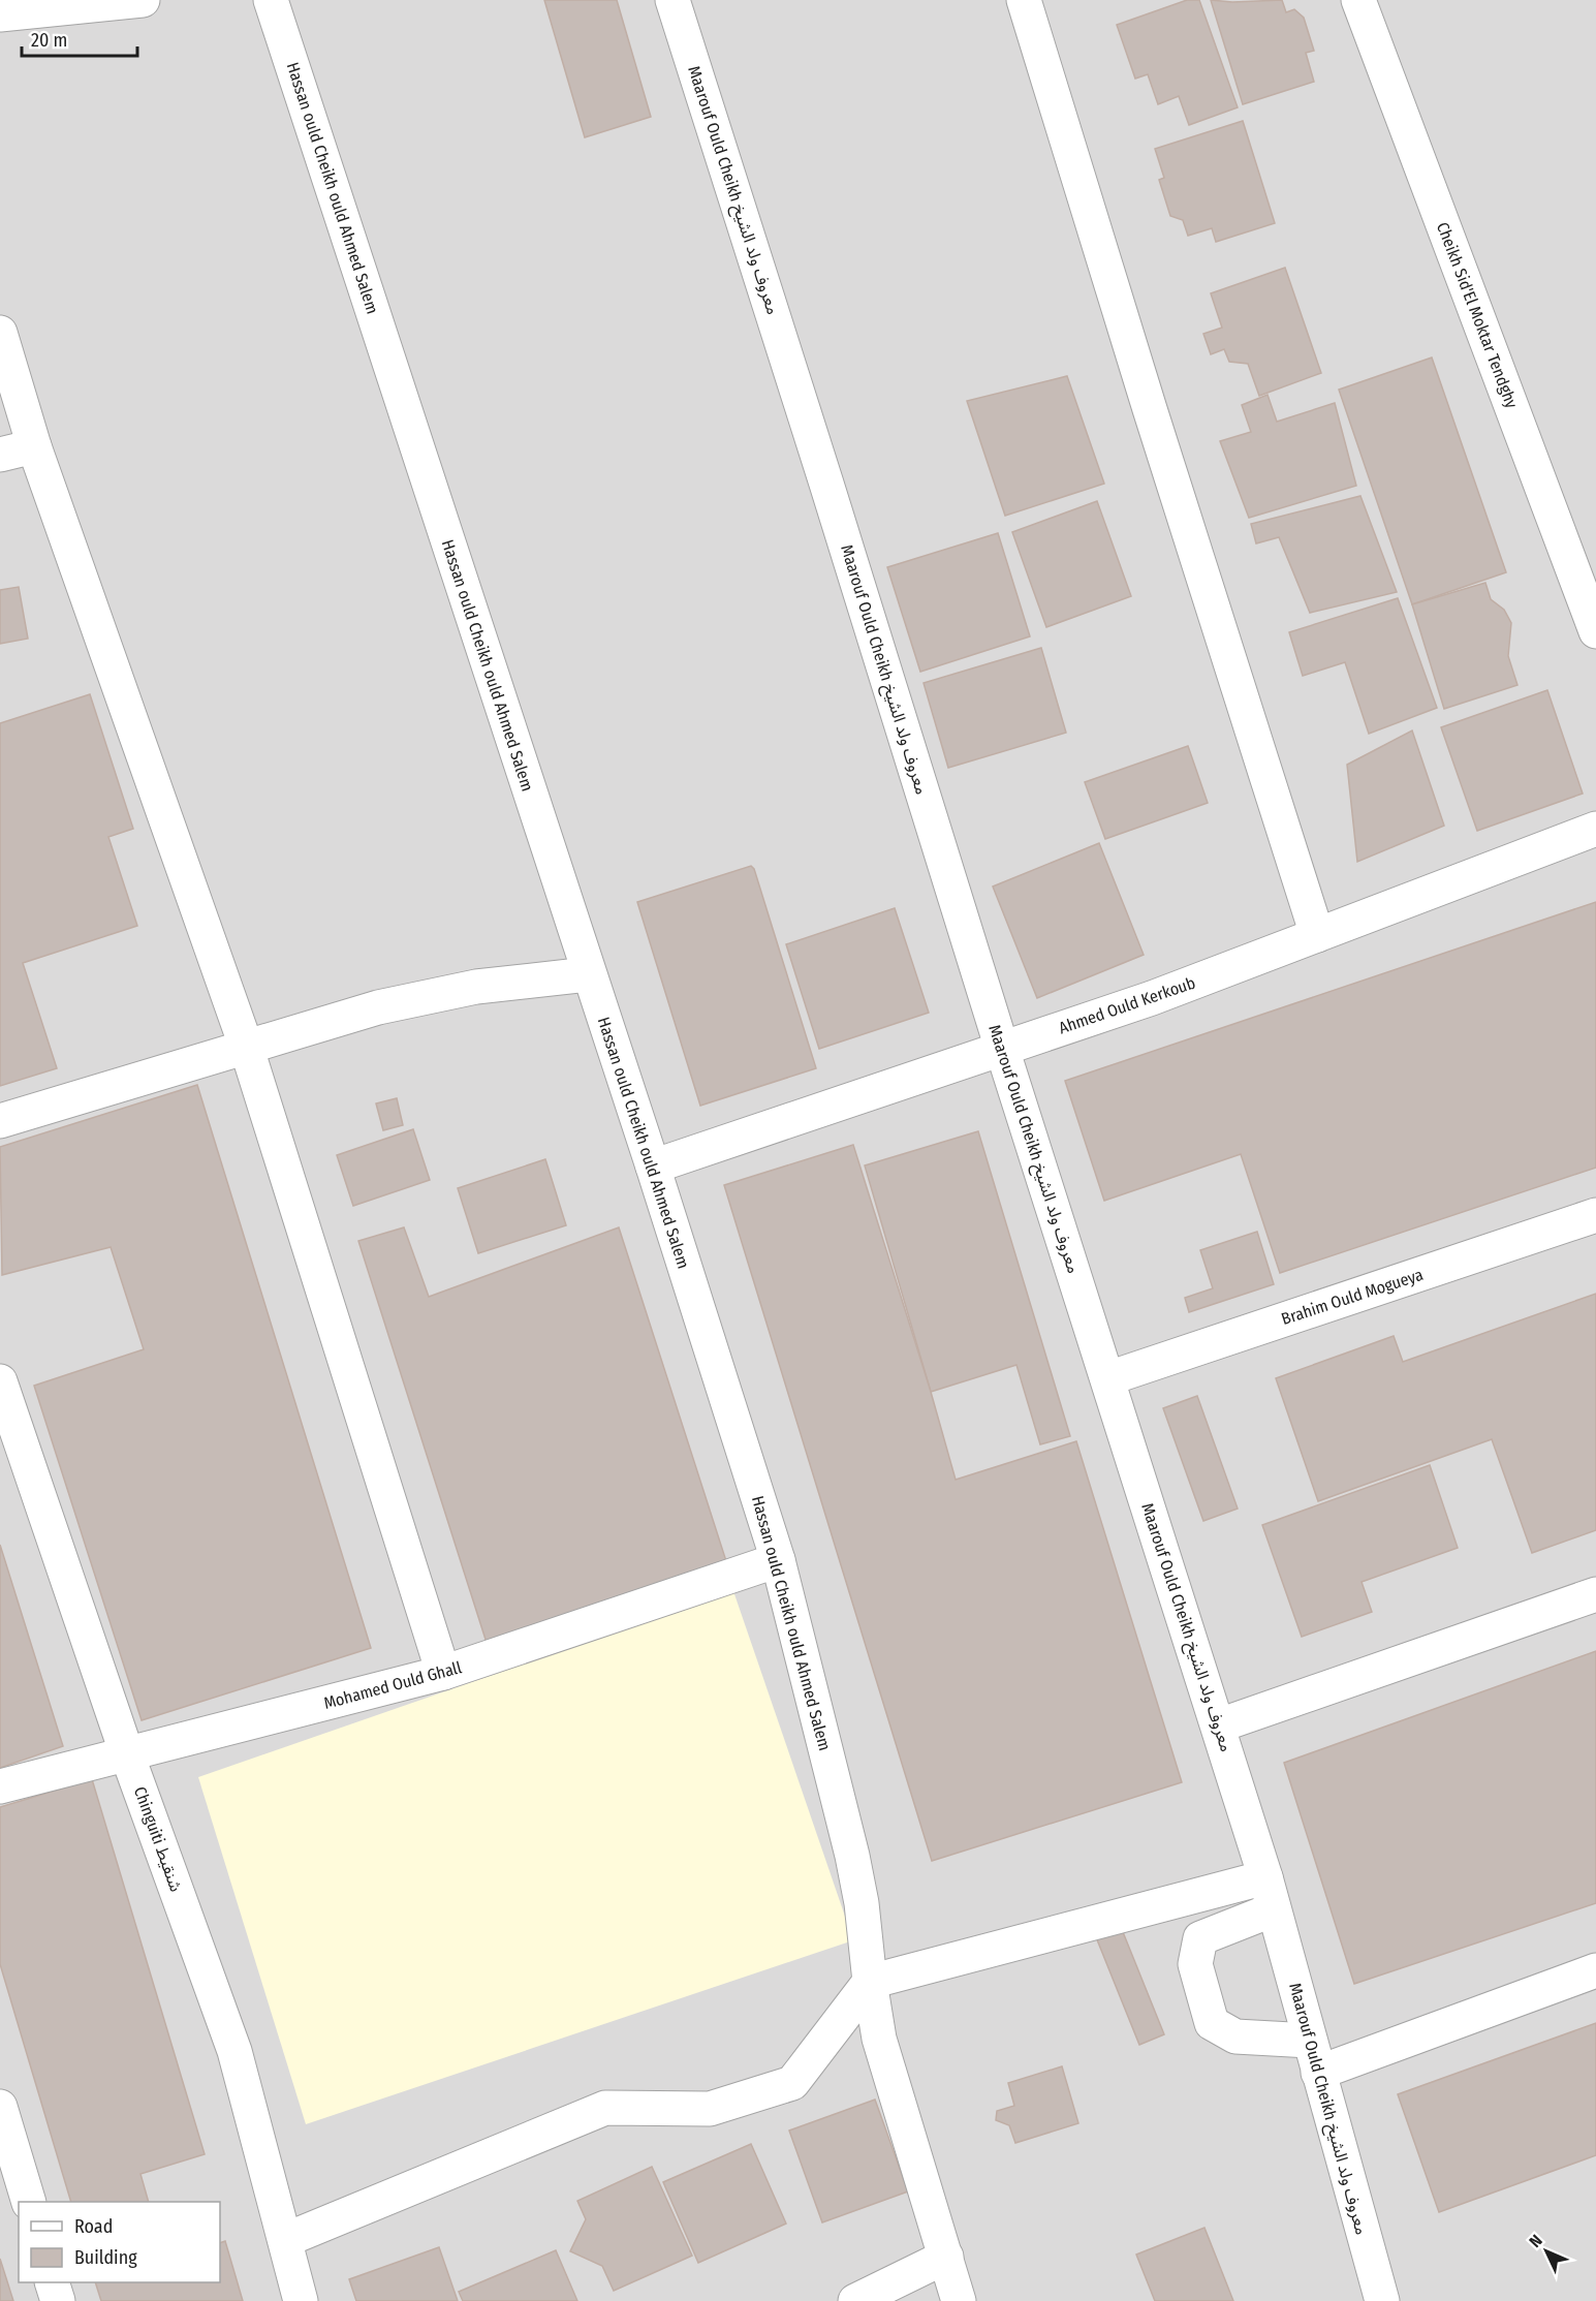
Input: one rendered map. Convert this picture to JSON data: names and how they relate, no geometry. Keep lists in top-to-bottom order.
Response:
{
  "streets": {
    "street": [
      "Hassan ould Cheikh ould Ahmed Salem",
      "Maarouf Ould Cheikh معروف ولد الشيخ",
      "Cheikh Sid'El Moktar Tendghy",
      "Ahmed Ould Kerkoub",
      "Brahim Ould Mogueya",
      "Mohamed Ould Ghall",
      "Chinguiti شنقيط"
    ]
  },
  "crossings": [
    ["Hassan ould Cheikh ould Ahmed Salem", "Ahmed Ould Kerkoub"],
    ["Hassan ould Cheikh ould Ahmed Salem", "Mohamed Ould Ghall"],
    ["Maarouf Ould Cheikh معروف ولد الشيخ", "Ahmed Ould Kerkoub"],
    ["Maarouf Ould Cheikh معروف ولد الشيخ", "Brahim Ould Mogueya"],
    ["Mohamed Ould Ghall", "Chinguiti شنقيط"]
  ],
  "legend": ["Road", "Building"],
  "scale_bar": "20 m",
  "north": "top left"
}
